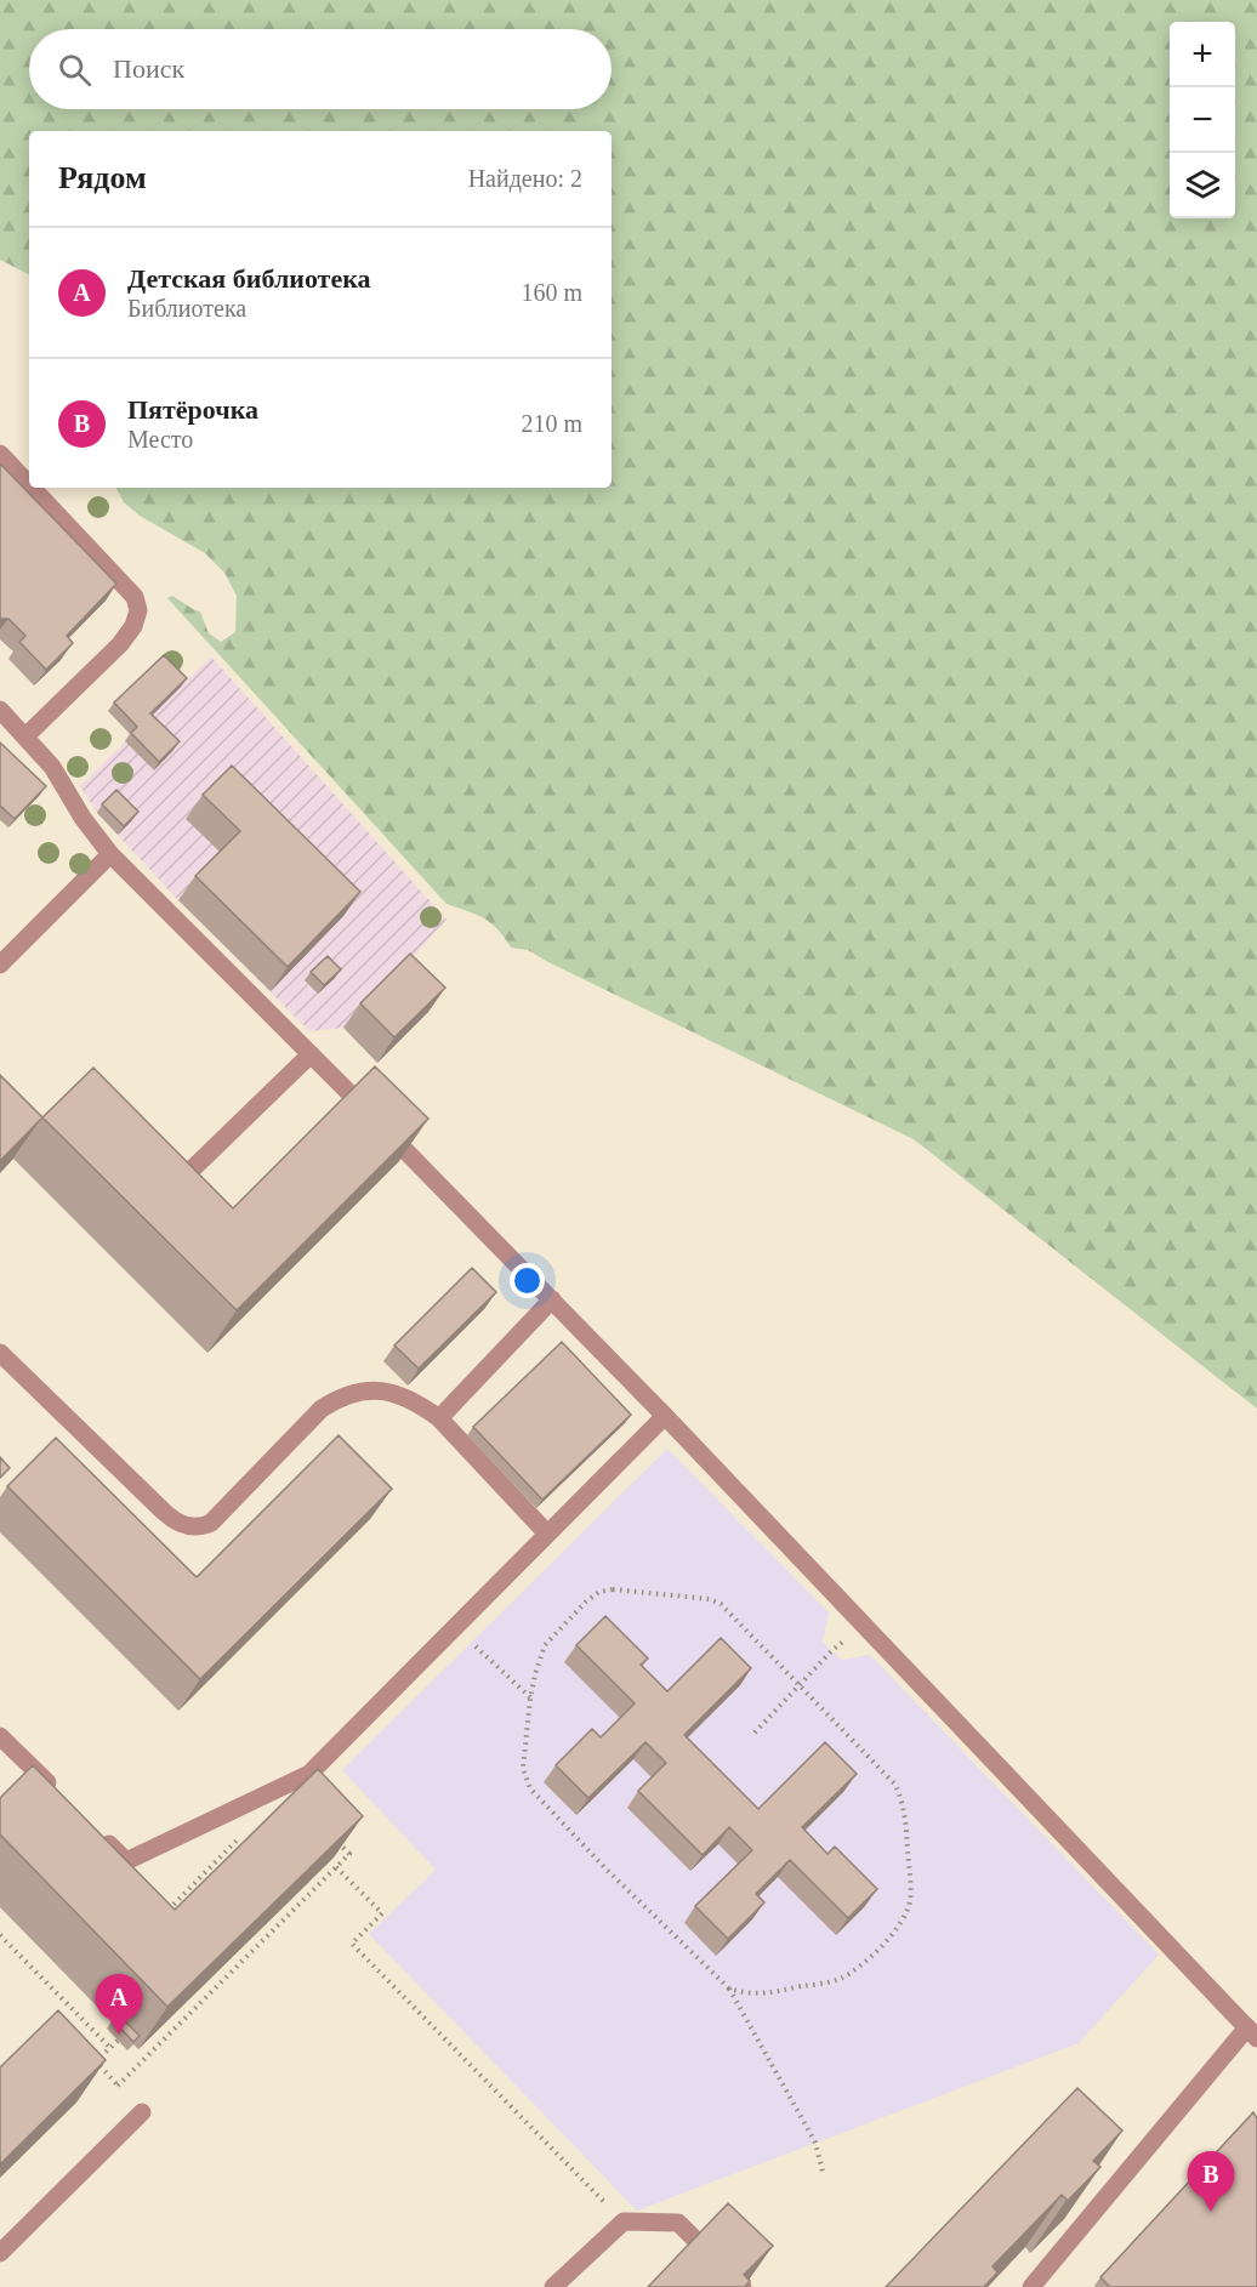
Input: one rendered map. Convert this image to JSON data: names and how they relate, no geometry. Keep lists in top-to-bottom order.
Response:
{
  "page": {
    "map_buttons": ["+", "−"],
    "search": "Поиск",
    "heading": ["Рядом", "Найдено: 2"],
    "list": [
      {
        "mark": "A",
        "name": "Детская библиотека",
        "note": "Библиотека",
        "value": "160 m"
      },
      {
        "mark": "B",
        "name": "Пятёрочка",
        "note": "Место",
        "value": "210 m"
      }
    ],
    "pins": ["A", "B"]
  }
}
